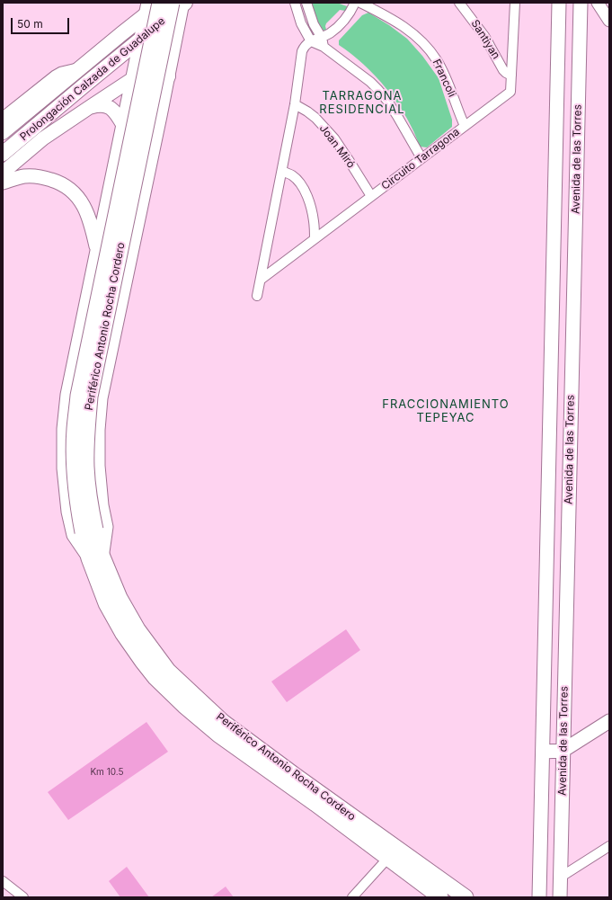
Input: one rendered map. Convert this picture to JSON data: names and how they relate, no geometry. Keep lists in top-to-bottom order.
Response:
{
  "streets": {
    "highway": ["Periférico Antonio Rocha Cordero"],
    "main road": ["Prolongación Calzada de Guadalupe", "Avenida de las Torres"],
    "street": [
      "Santiyan",
      "Francoli",
      "Joan Miró",
      "Circuito Tarragona"
    ]
  },
  "crossings": [
    ["Santiyan", "Circuito Tarragona"],
    ["Francoli", "Circuito Tarragona"],
    ["Prolongación Calzada de Guadalupe", "Periférico Antonio Rocha Cordero"],
    ["Joan Miró", "Circuito Tarragona"]
  ],
  "districts": ["TARRAGONA RESIDENCIAL", "FRACCIONAMIENTO TEPEYAC"],
  "house_numbers": ["Km 10.5"],
  "scale_bar": "50 m"
}
